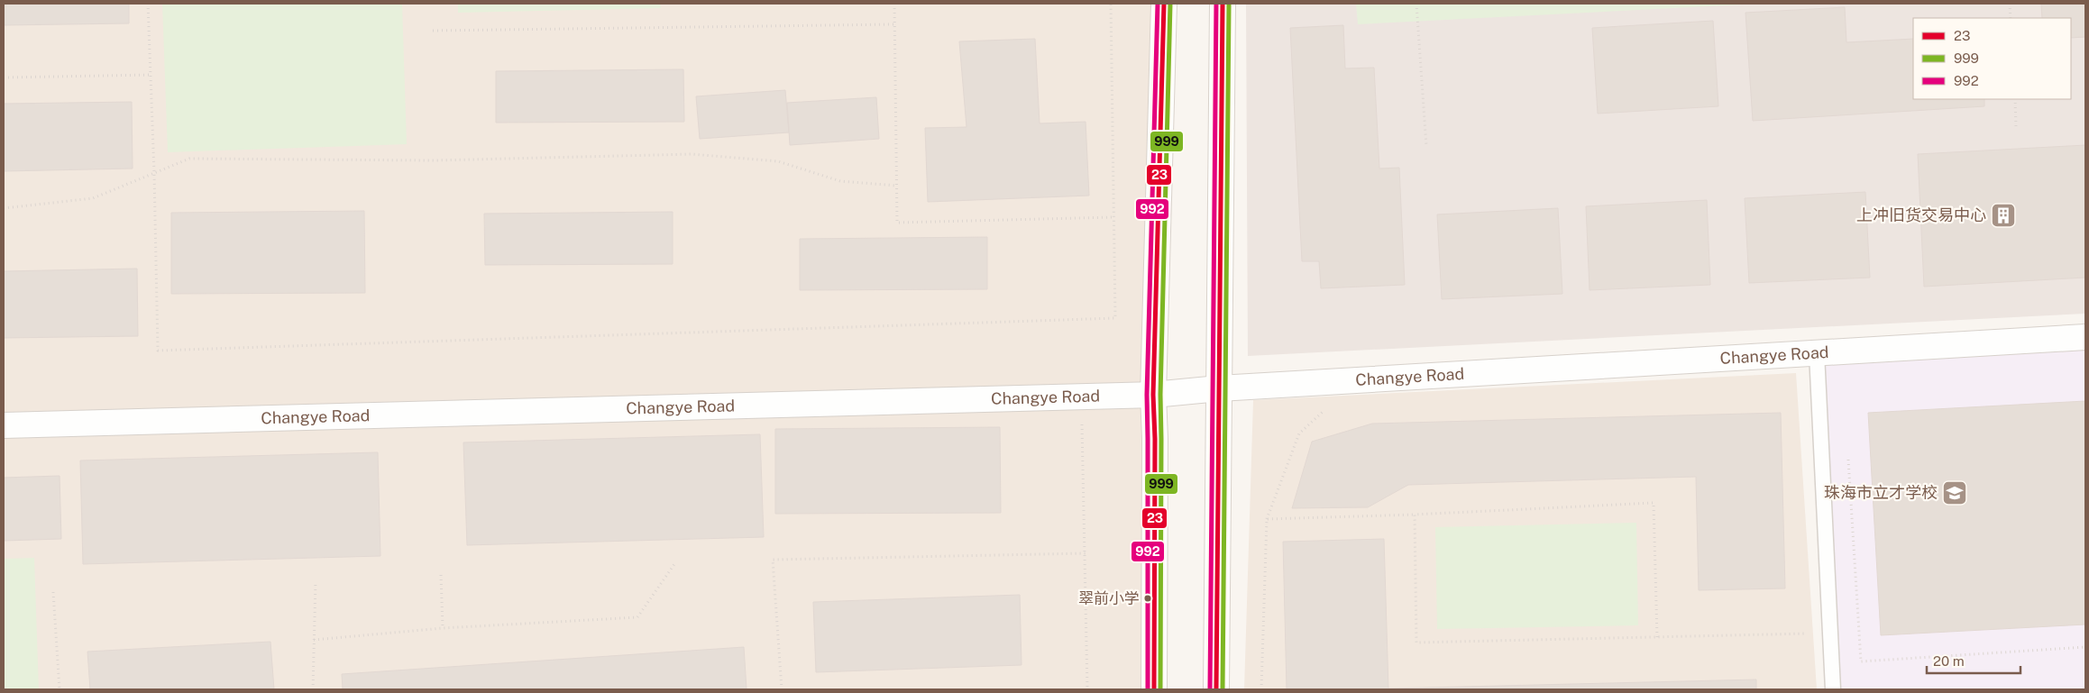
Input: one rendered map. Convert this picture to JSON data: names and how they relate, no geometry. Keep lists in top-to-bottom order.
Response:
{
  "streets": {
    "street": ["Changye Road"]
  },
  "places": {
    "building": ["上冲旧货交易中心"],
    "school or university": ["珠海市立才学校"],
    "other": ["翠前小学"]
  },
  "lines": ["transit line 23", "transit line 999", "transit line 992"],
  "legend": ["23", "999", "992"],
  "scale_bar": "20 m"
}
